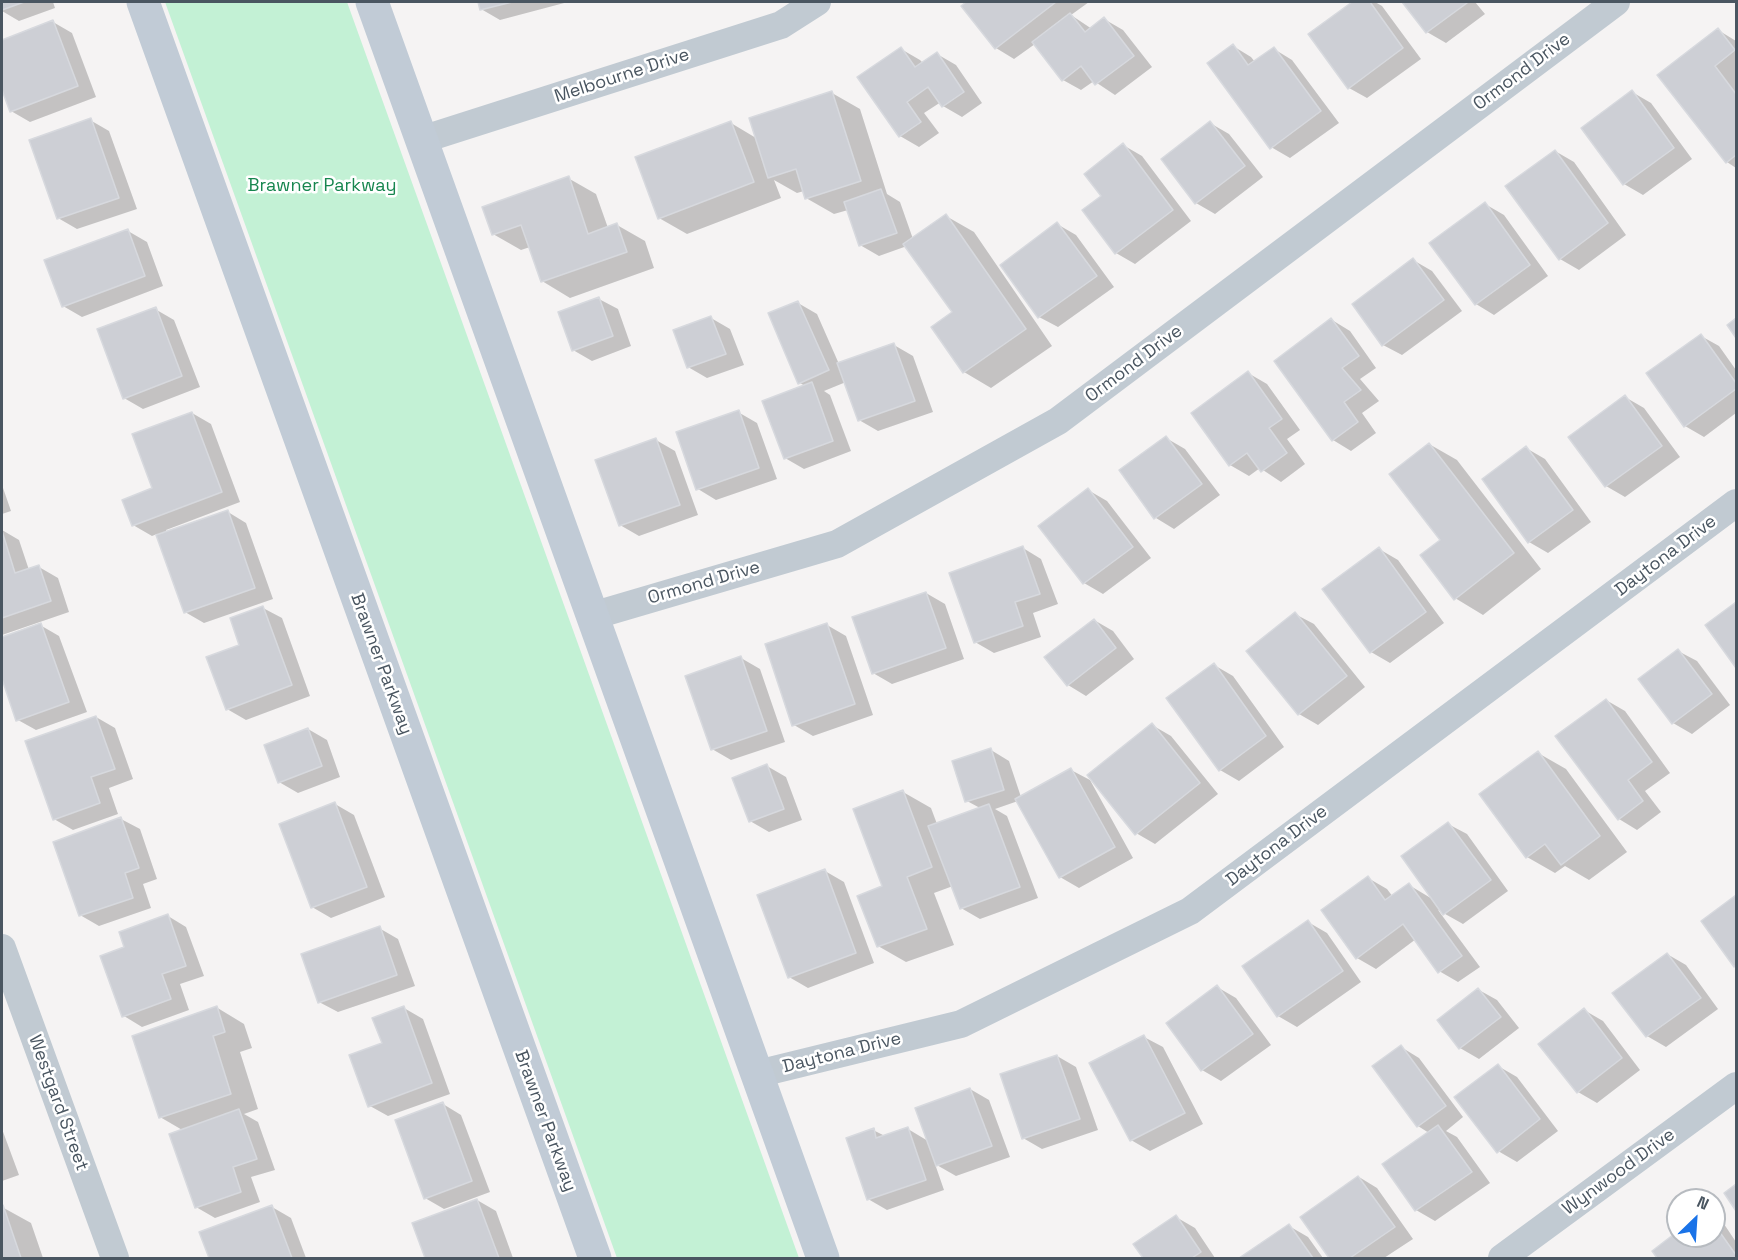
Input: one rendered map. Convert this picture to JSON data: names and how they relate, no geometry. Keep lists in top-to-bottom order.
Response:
{
  "streets": {
    "street": [
      "Ormond Drive",
      "Melbourne Drive",
      "Daytona Drive",
      "Brawner Parkway",
      "Westgard Street",
      "Wynwood Drive"
    ]
  },
  "parks": ["Brawner Parkway"],
  "north": "top right"
}
